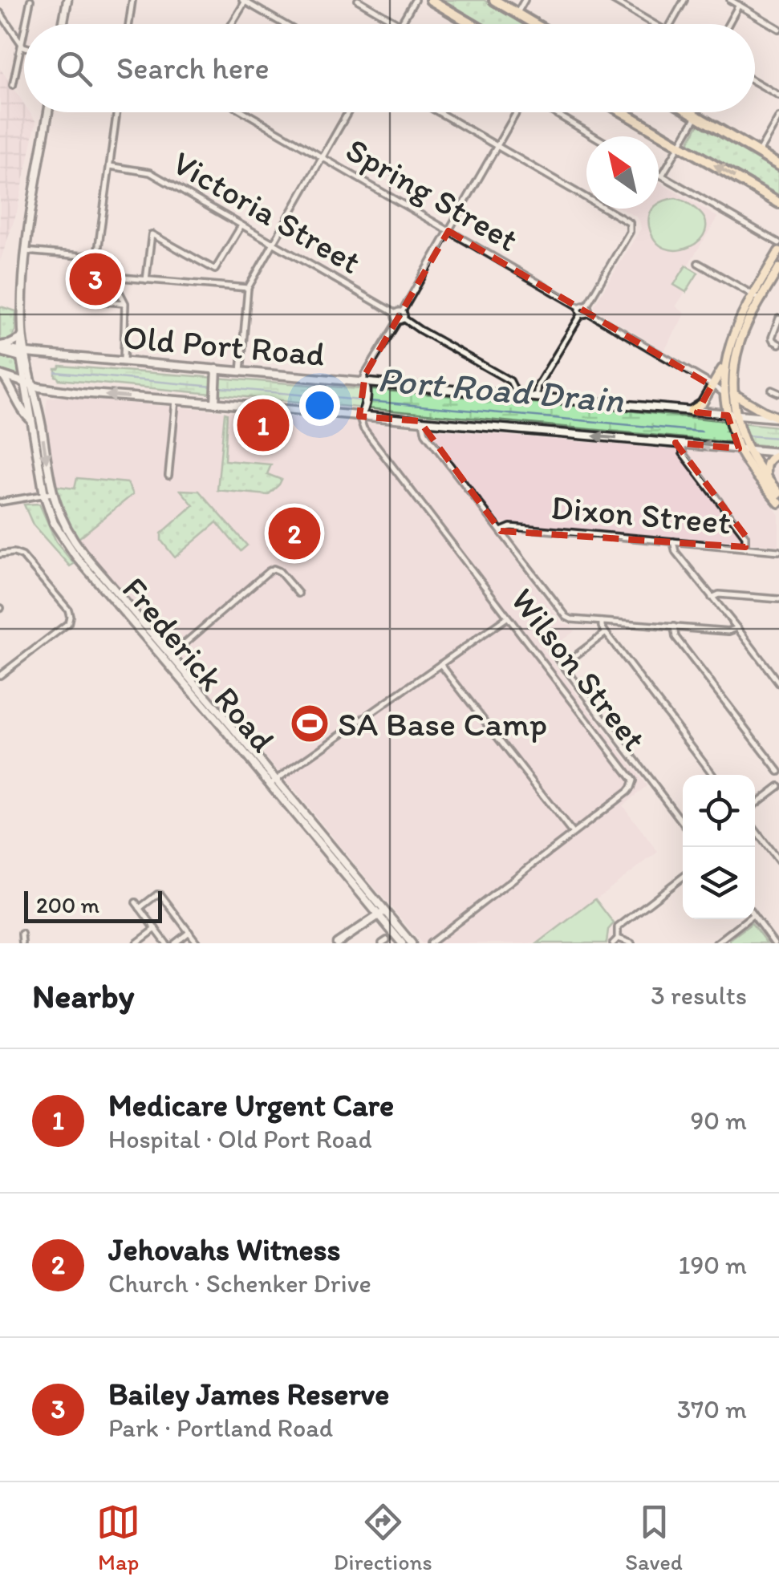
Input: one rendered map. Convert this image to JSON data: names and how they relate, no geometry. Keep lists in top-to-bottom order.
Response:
{
  "streets": {
    "main road": ["Old Port Road", "Frederick Road"],
    "street": [
      "Spring Street",
      "Victoria Street",
      "Dixon Street",
      "Wilson Street"
    ]
  },
  "crossings": [
    ["Old Port Road", "Frederick Road"],
    ["Old Port Road", "Wilson Street"]
  ],
  "water": ["Port Road Drain"],
  "places": {
    "sports": ["SA Base Camp"]
  },
  "scale_bar": "200 m",
  "north": "top left",
  "page": {
    "search": "Search here",
    "pins": ["3", "1", "2"],
    "scale": "200 m",
    "heading": ["Nearby", "3 results"],
    "list": [
      {
        "mark": "1",
        "name": "Medicare Urgent Care",
        "note": "Hospital · Old Port Road",
        "value": "90 m"
      },
      {
        "mark": "2",
        "name": "Jehovahs Witness",
        "note": "Church · Schenker Drive",
        "value": "190 m"
      },
      {
        "mark": "3",
        "name": "Bailey James Reserve",
        "note": "Park · Portland Road",
        "value": "370 m"
      }
    ],
    "nav": ["Map", "Directions", "Saved"]
  }
}
